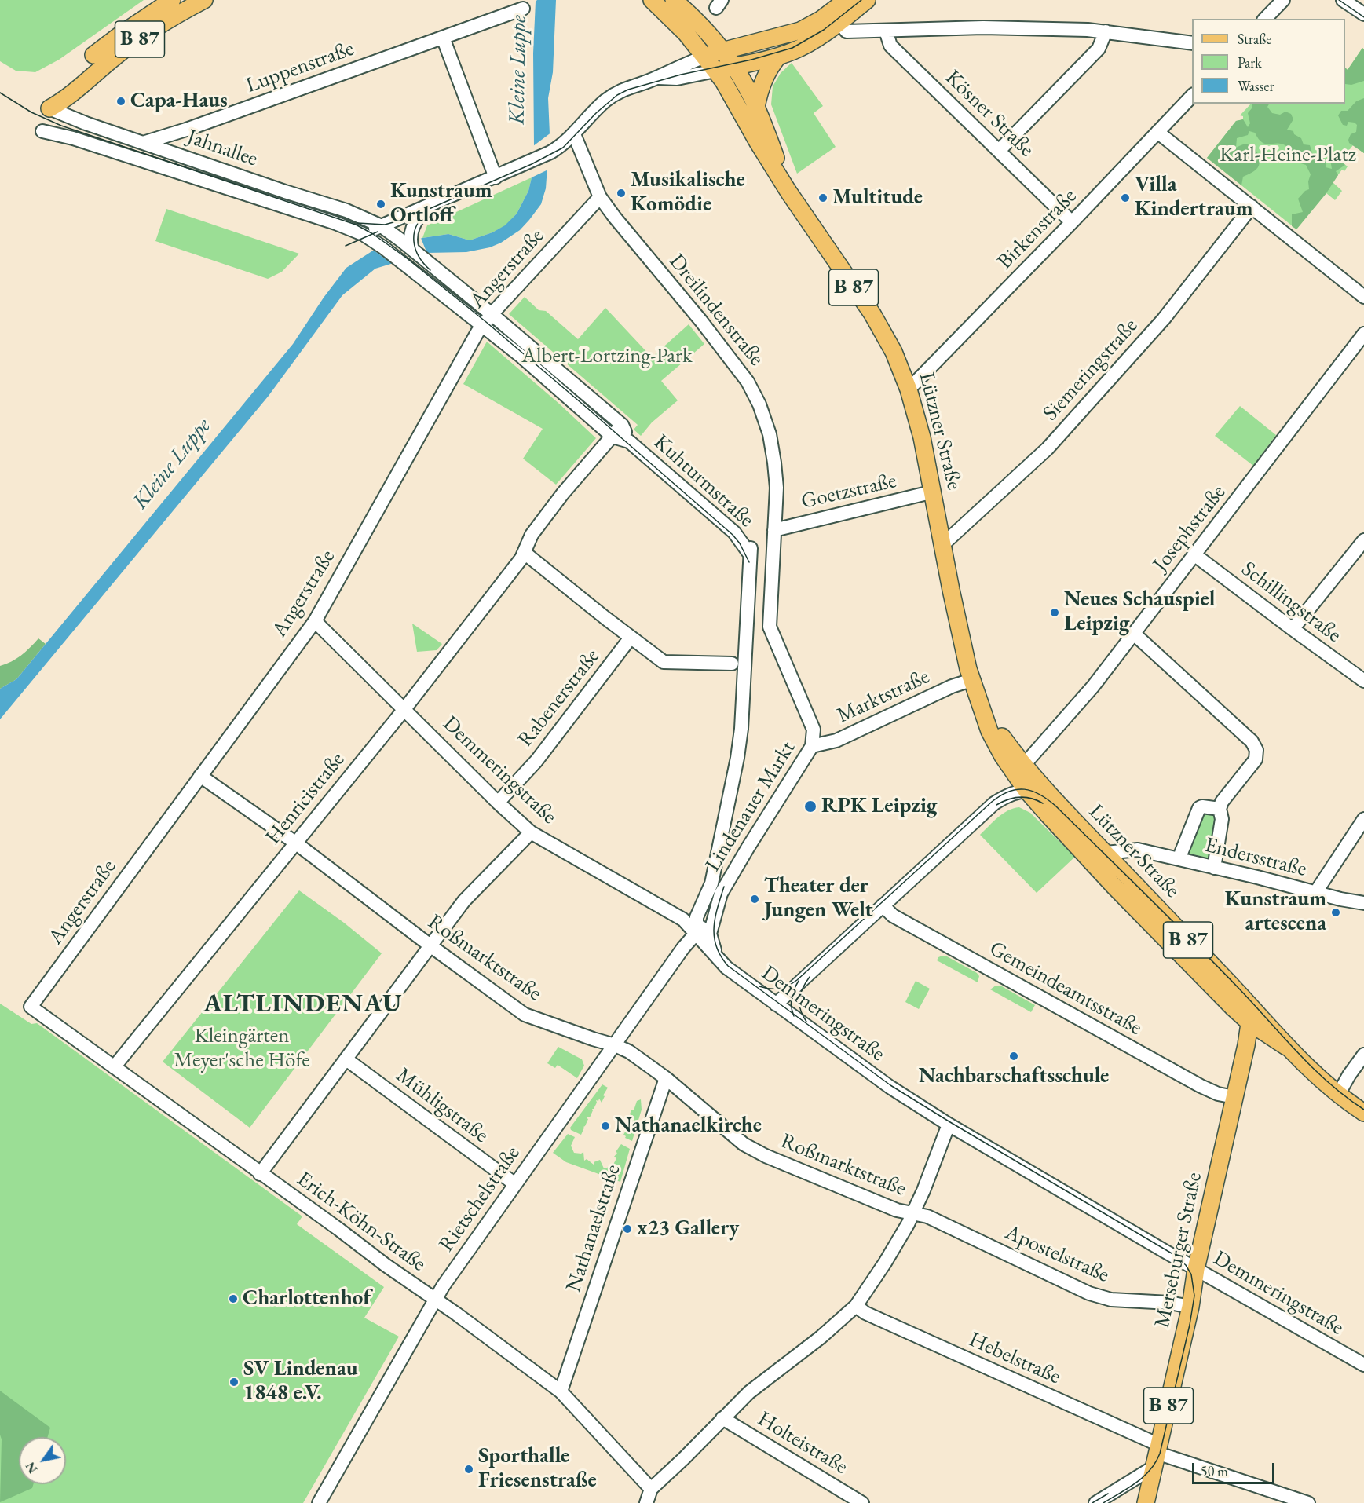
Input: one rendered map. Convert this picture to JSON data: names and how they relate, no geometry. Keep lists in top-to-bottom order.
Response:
{
  "streets": {
    "main road": ["B 87", "Lützner Straße", "Merseburger Straße"],
    "street": [
      "Luppenstraße",
      "Kösner Straße",
      "Jahnallee",
      "Birkenstraße",
      "Angerstraße",
      "Dreilindenstraße",
      "Siemeringstraße",
      "Kuhturmstraße",
      "Goetzstraße",
      "Josephstraße",
      "Schillingstraße",
      "Marktstraße",
      "Rabenerstraße",
      "Demmeringstraße",
      "Henricistraße",
      "Lindenauer Markt",
      "Endersstraße",
      "Roßmarktstraße",
      "Gemeindeamtsstraße",
      "Mühligstraße",
      "Rietschelstraße",
      "Erich-Köhn-Straße",
      "Nathanaelstraße",
      "Apostelstraße",
      "Hebelstraße",
      "Holteistraße"
    ]
  },
  "crossings": [
    ["B 87", "Jahnallee"],
    ["B 87", "Lützner Straße"],
    ["Luppenstraße", "Jahnallee"],
    ["Kösner Straße", "Birkenstraße"],
    ["Jahnallee", "Kuhturmstraße"],
    ["Birkenstraße", "Lützner Straße"],
    ["Angerstraße", "Dreilindenstraße"],
    ["Angerstraße", "Kuhturmstraße"],
    ["Angerstraße", "Demmeringstraße"],
    ["Angerstraße", "Roßmarktstraße"],
    ["Angerstraße", "Erich-Köhn-Straße"],
    ["Dreilindenstraße", "Goetzstraße"],
    ["Dreilindenstraße", "Lindenauer Markt"],
    ["Siemeringstraße", "Lützner Straße"],
    ["Lützner Straße", "Goetzstraße"],
    ["Lützner Straße", "Josephstraße"],
    ["Lützner Straße", "Marktstraße"],
    ["Lützner Straße", "Endersstraße"],
    ["Lützner Straße", "Merseburger Straße"],
    ["Kuhturmstraße", "Henricistraße"],
    ["Kuhturmstraße", "Lindenauer Markt"],
    ["Goetzstraße", "Lindenauer Markt"],
    ["Josephstraße", "Schillingstraße"],
    ["Marktstraße", "Lindenauer Markt"],
    ["Rabenerstraße", "Demmeringstraße"],
    ["Demmeringstraße", "Henricistraße"],
    ["Demmeringstraße", "Lindenauer Markt"],
    ["Demmeringstraße", "Rietschelstraße"],
    ["Demmeringstraße", "Merseburger Straße"],
    ["Henricistraße", "Roßmarktstraße"],
    ["Henricistraße", "Erich-Köhn-Straße"],
    ["Lindenauer Markt", "Rietschelstraße"],
    ["Roßmarktstraße", "Rietschelstraße"],
    ["Roßmarktstraße", "Nathanaelstraße"],
    ["Roßmarktstraße", "Apostelstraße"],
    ["Gemeindeamtsstraße", "Merseburger Straße"],
    ["Mühligstraße", "Rietschelstraße"],
    ["Rietschelstraße", "Erich-Köhn-Straße"],
    ["Erich-Köhn-Straße", "Nathanaelstraße"],
    ["Merseburger Straße", "Apostelstraße"],
    ["Merseburger Straße", "Hebelstraße"]
  ],
  "districts": ["ALTLINDENAU"],
  "water": ["Kleine Luppe"],
  "parks": ["Karl-Heine-Platz", "Albert-Lortzing-Park", "Kleingärten Meyer'sche Höfe"],
  "places": [
    "Capa-Haus",
    "Musikalische Komödie",
    "Multitude",
    "Villa Kindertraum",
    "Kunstraum Ortloff",
    "Neues Schauspiel Leipzig",
    "RPK Leipzig",
    "Theater der Jungen Welt",
    "Kunstraum artescena",
    "Nachbarschaftsschule",
    "Nathanaelkirche",
    "x23 Gallery",
    "Charlottenhof",
    "SV Lindenau 1848 e.V.",
    "Sporthalle Friesenstraße"
  ],
  "legend": ["Straße", "Park", "Wasser"],
  "scale_bar": "50 m",
  "north": "bottom left"
}
